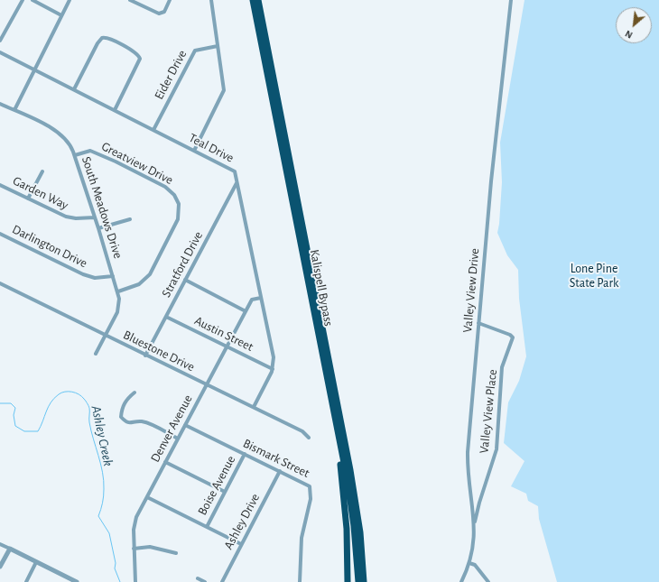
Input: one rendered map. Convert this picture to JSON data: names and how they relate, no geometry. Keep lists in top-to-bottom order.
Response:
{
  "streets": {
    "highway": ["Kalispell Bypass"],
    "street": [
      "Eider Drive",
      "Teal Drive",
      "Greatview Drive",
      "Garden Way",
      "South Meadows Drive",
      "Darlington Drive",
      "Stratford Drive",
      "Valley View Drive",
      "Austin Street",
      "Bluestone Drive",
      "Valley View Place",
      "Denver Avenue",
      "Bismark Street",
      "Boise Avenue",
      "Ashley Drive"
    ]
  },
  "crossings": [
    ["Eider Drive", "Teal Drive"],
    ["Teal Drive", "Stratford Drive"],
    ["Teal Drive", "Austin Street"],
    ["Teal Drive", "Bluestone Drive"],
    ["Teal Drive", "Denver Avenue"],
    ["Greatview Drive", "South Meadows Drive"],
    ["Garden Way", "South Meadows Drive"],
    ["South Meadows Drive", "Darlington Drive"],
    ["South Meadows Drive", "Bluestone Drive"],
    ["Stratford Drive", "Austin Street"],
    ["Stratford Drive", "Bluestone Drive"],
    ["Valley View Drive", "Valley View Place"],
    ["Austin Street", "Denver Avenue"],
    ["Bluestone Drive", "Denver Avenue"],
    ["Denver Avenue", "Bismark Street"],
    ["Bismark Street", "Boise Avenue"],
    ["Bismark Street", "Ashley Drive"]
  ],
  "water": ["Ashley Creek"],
  "parks": ["Lone Pine State Park"],
  "north": "bottom left"
}
